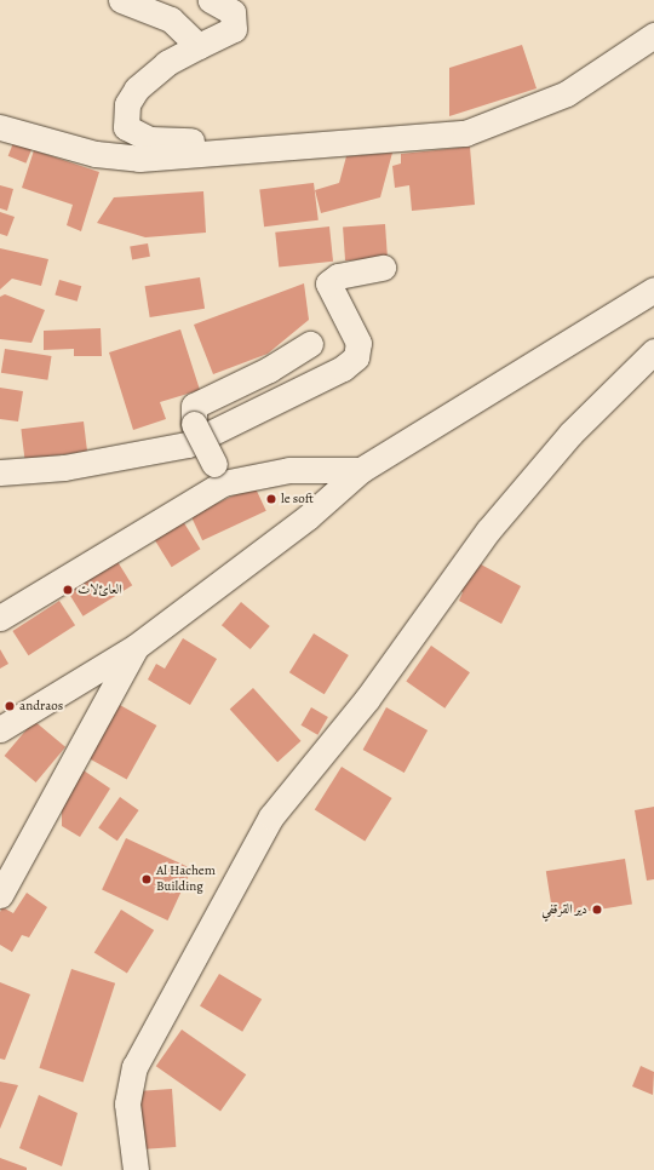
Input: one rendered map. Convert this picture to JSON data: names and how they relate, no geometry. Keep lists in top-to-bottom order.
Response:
{
  "places": [
    "le soft",
    "العائﻻت",
    "andraos",
    "Al Hachem Building",
    "دير القرقفي"
  ]
}
